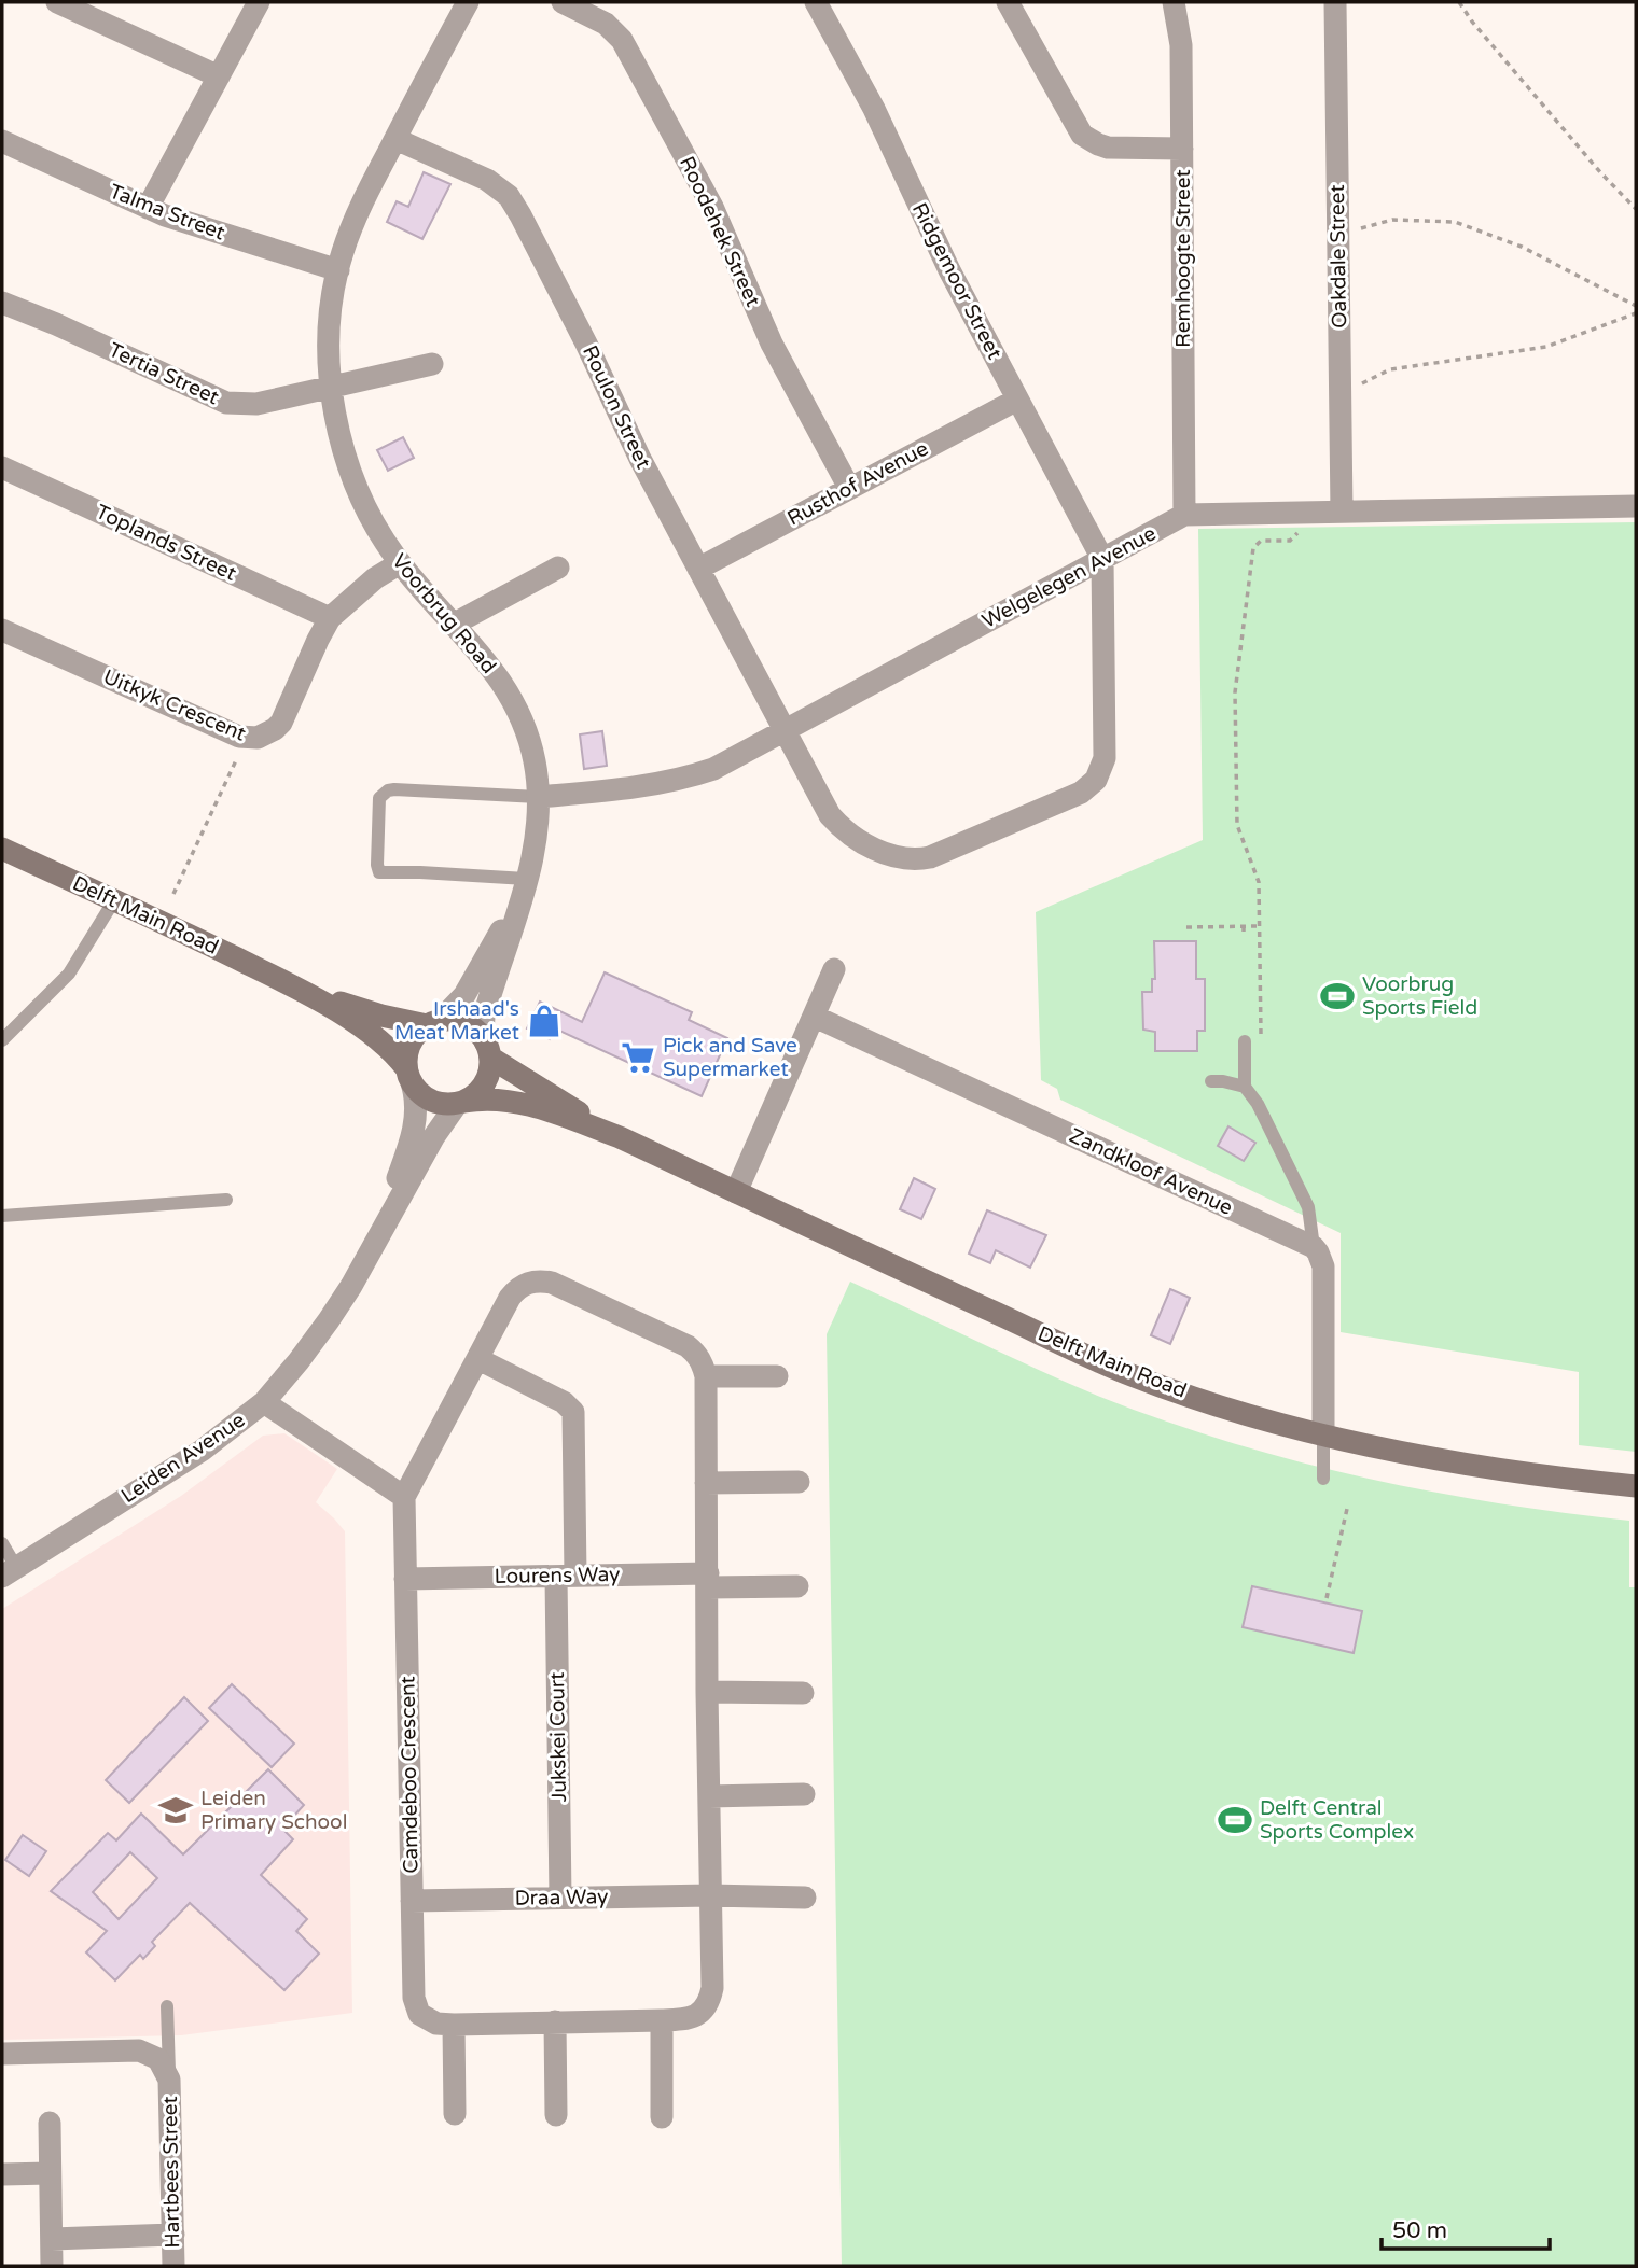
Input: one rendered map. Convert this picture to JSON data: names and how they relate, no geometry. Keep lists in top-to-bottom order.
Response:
{
  "streets": {
    "street": [
      "Talma Street",
      "Roodehek Street",
      "Oakdale Street",
      "Remhoogte Street",
      "Ridgemoor Street",
      "Tertia Street",
      "Roulon Street",
      "Rusthof Avenue",
      "Toplands Street",
      "Welgelegen Avenue",
      "Voorbrug Road",
      "Uitkyk Crescent",
      "Delft Main Road",
      "Zandkloof Avenue",
      "Leiden Avenue",
      "Lourens Way",
      "Jukskei Court",
      "Camdeboo Crescent",
      "Draa Way",
      "Hartbees Street"
    ]
  },
  "crossings": [
    ["Talma Street", "Voorbrug Road"],
    ["Roodehek Street", "Rusthof Avenue"],
    ["Oakdale Street", "Welgelegen Avenue"],
    ["Remhoogte Street", "Welgelegen Avenue"],
    ["Ridgemoor Street", "Roulon Street"],
    ["Ridgemoor Street", "Rusthof Avenue"],
    ["Ridgemoor Street", "Welgelegen Avenue"],
    ["Tertia Street", "Voorbrug Road"],
    ["Roulon Street", "Rusthof Avenue"],
    ["Roulon Street", "Welgelegen Avenue"],
    ["Roulon Street", "Voorbrug Road"],
    ["Toplands Street", "Uitkyk Crescent"],
    ["Welgelegen Avenue", "Voorbrug Road"],
    ["Voorbrug Road", "Uitkyk Crescent"],
    ["Voorbrug Road", "Delft Main Road"],
    ["Voorbrug Road", "Leiden Avenue"],
    ["Delft Main Road", "Leiden Avenue"],
    ["Lourens Way", "Jukskei Court"],
    ["Lourens Way", "Camdeboo Crescent"],
    ["Jukskei Court", "Camdeboo Crescent"],
    ["Jukskei Court", "Draa Way"],
    ["Camdeboo Crescent", "Draa Way"]
  ],
  "places": {
    "sports": ["Voorbrug Sports Field", "Delft Central Sports Complex"],
    "shop": ["Irshaad's Meat Market"],
    "supermarket": ["Pick and Save Supermarket"],
    "school or university": ["Leiden Primary School"]
  },
  "scale_bar": "50 m"
}
